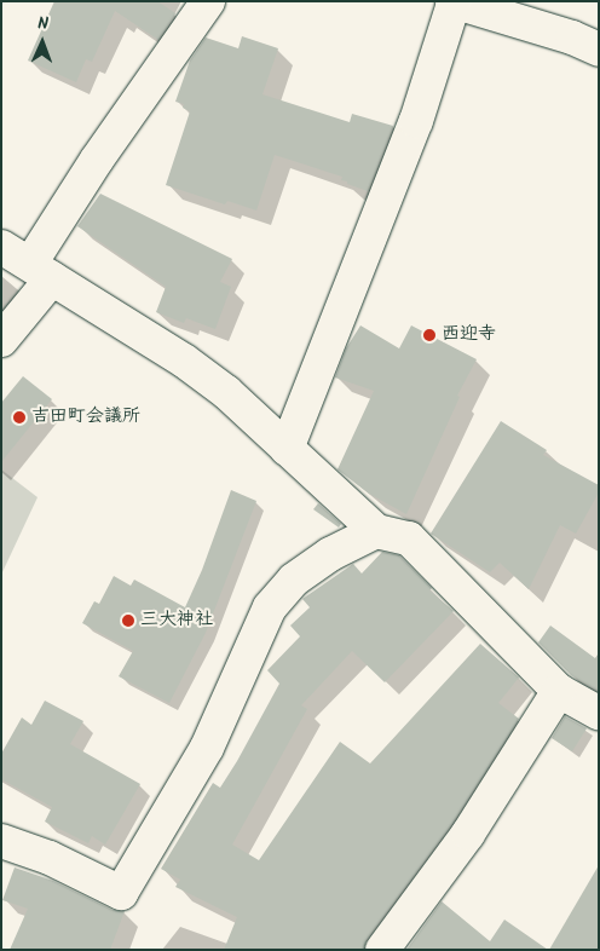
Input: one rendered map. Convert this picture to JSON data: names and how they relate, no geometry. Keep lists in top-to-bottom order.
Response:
{
  "places": ["西迎寺", "吉田町会議所", "三大神社"],
  "north": "top"
}
